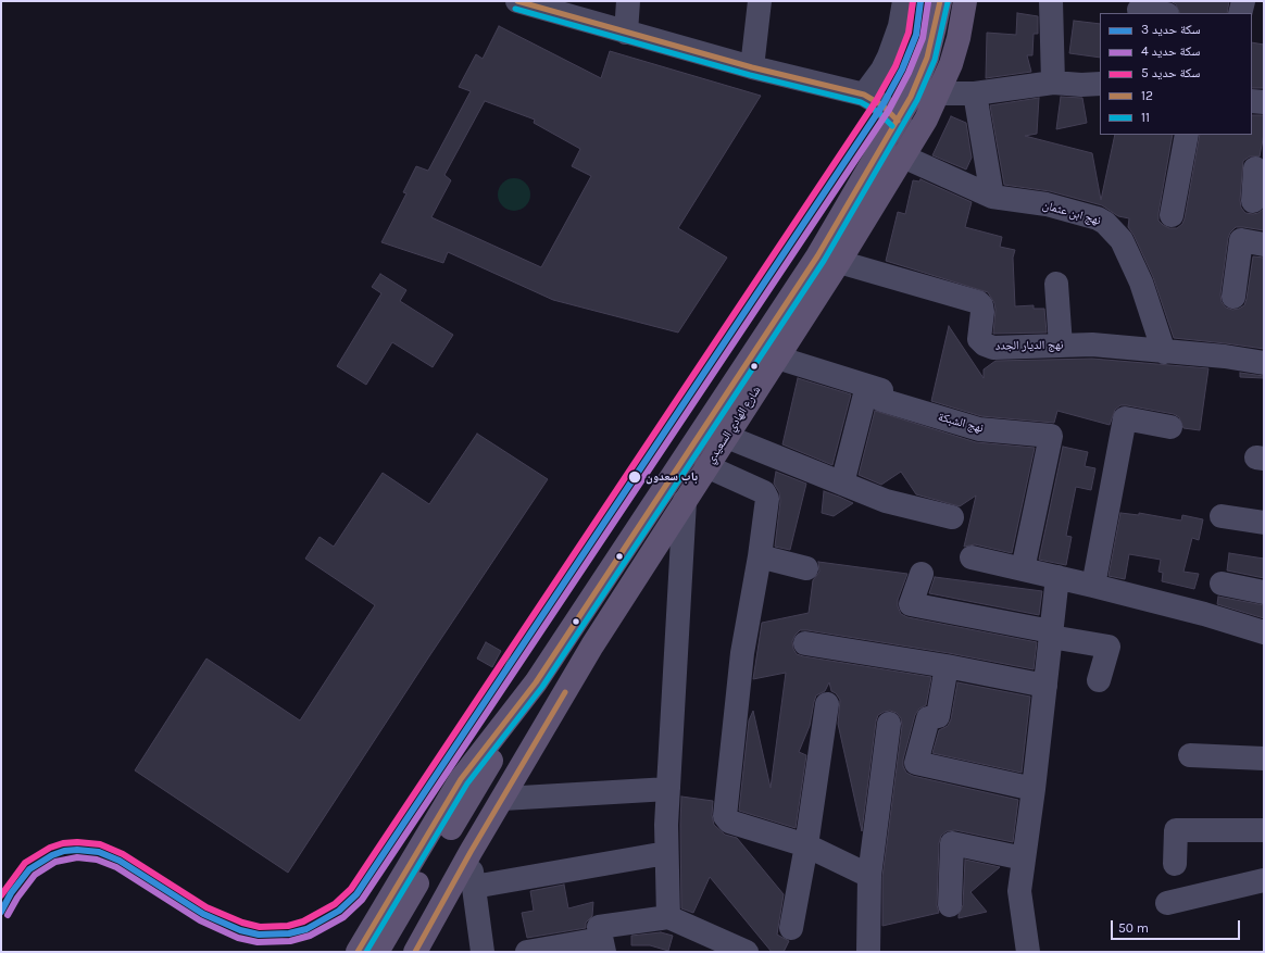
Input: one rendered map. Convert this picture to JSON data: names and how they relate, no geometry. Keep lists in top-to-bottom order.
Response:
{
  "streets": {
    "main road": ["شارع الهادي السعيدي"],
    "street": ["نهج ابن عثمان", "نهج الديار الجدد", "نهج الشبكة"]
  },
  "crossings": [
    ["نهج ابن عثمان", "نهج الديار الجدد"],
    ["نهج ابن عثمان", "شارع الهادي السعيدي"],
    ["نهج الديار الجدد", "شارع الهادي السعيدي"],
    ["نهج الشبكة", "شارع الهادي السعيدي"]
  ],
  "places": ["باب سعدون"],
  "lines": [
    "rail line 3",
    "rail line 5",
    "transit line 12",
    "rail line 4",
    "transit line 11"
  ],
  "legend": [
    "سكة حديد 3",
    "سكة حديد 4",
    "سكة حديد 5",
    "12",
    "11"
  ],
  "scale_bar": "50 m"
}
